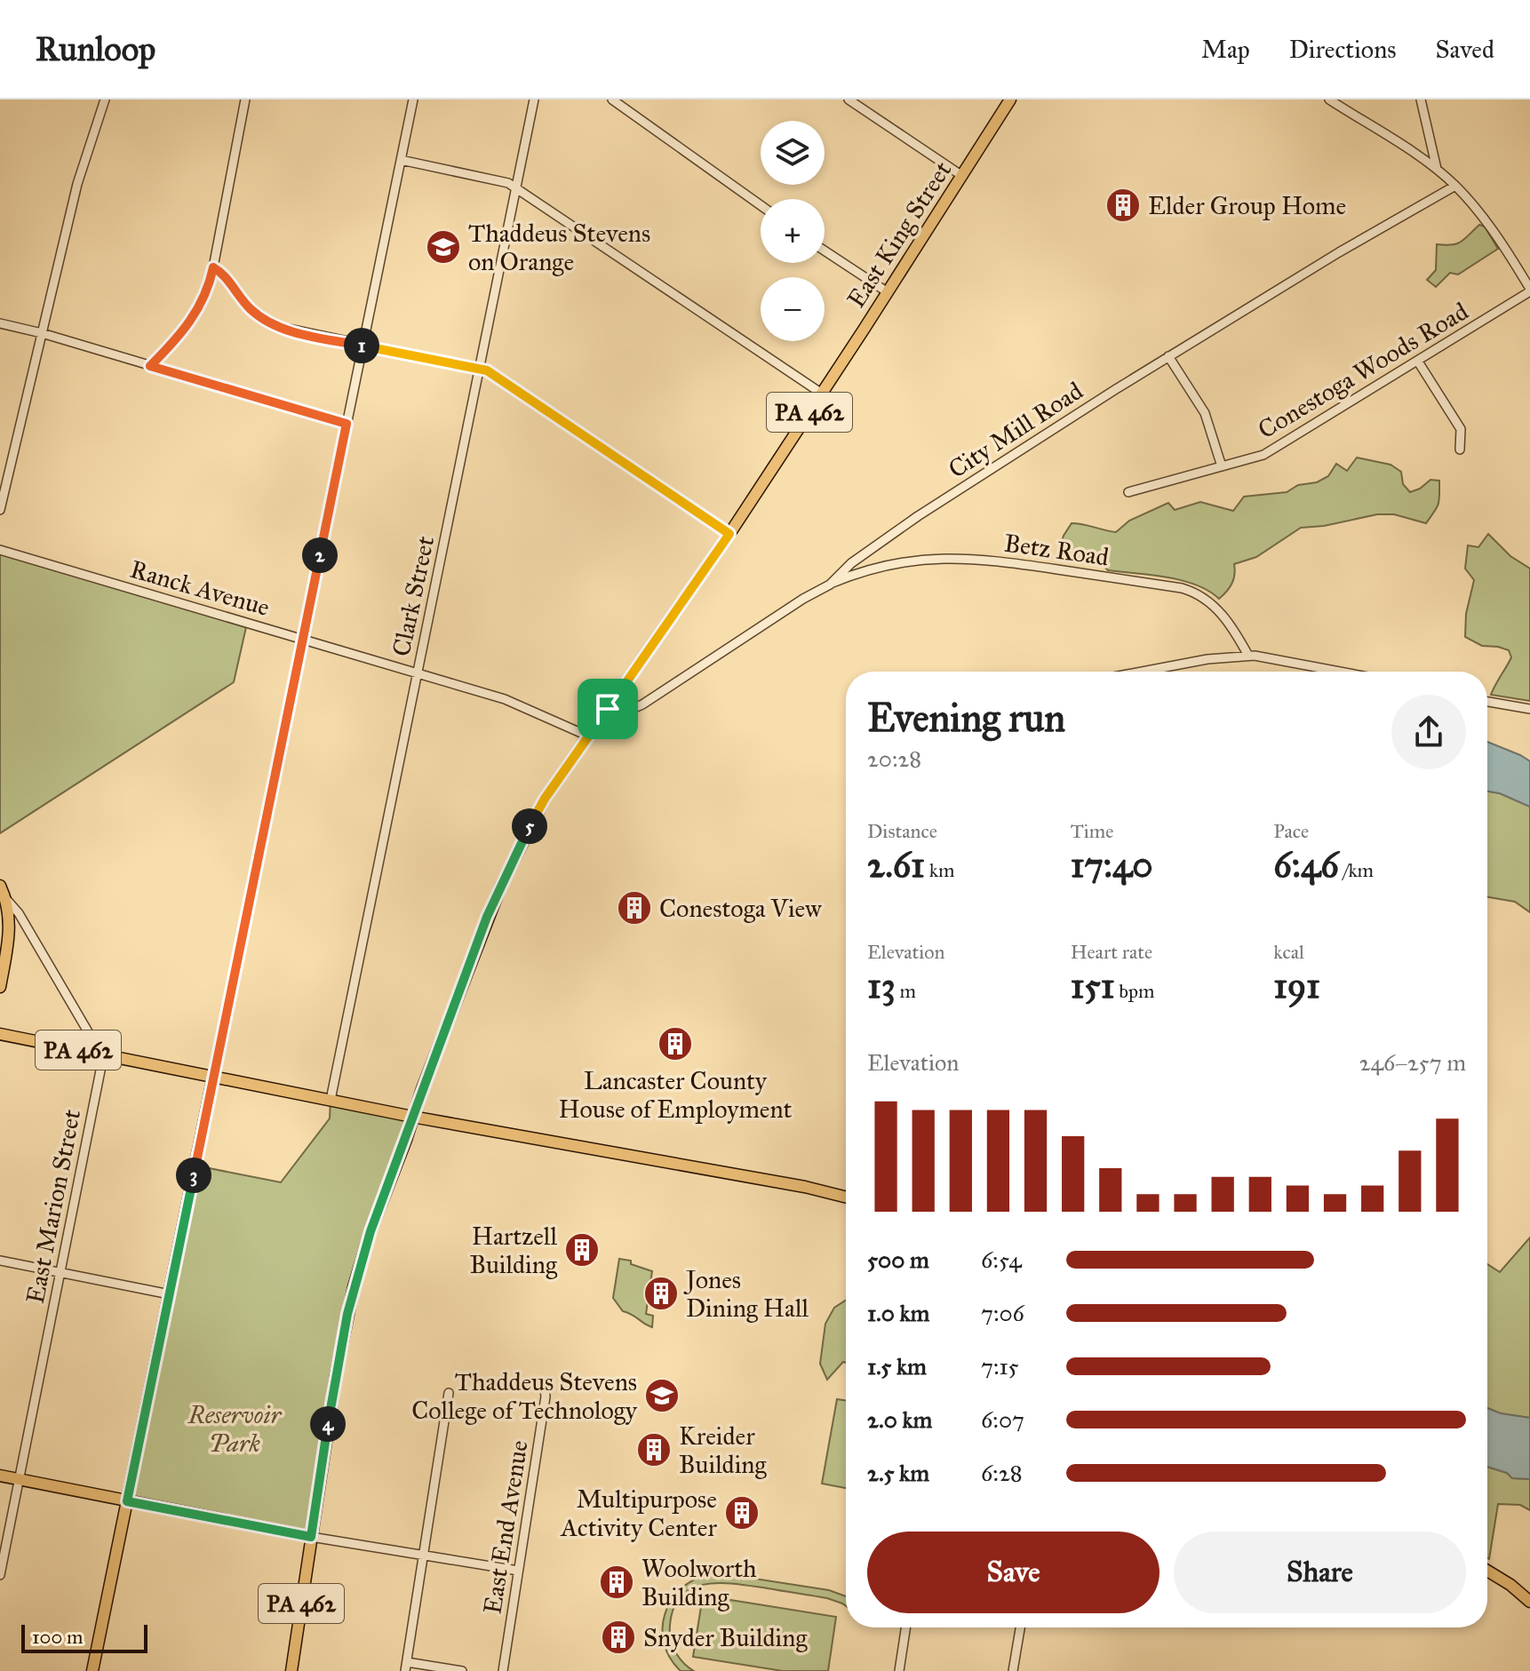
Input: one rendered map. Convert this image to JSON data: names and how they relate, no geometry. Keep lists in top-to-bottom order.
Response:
{
  "streets": {
    "main road": ["East King Street", "PA 462"],
    "street": [
      "Conestoga Woods Road",
      "City Mill Road",
      "Betz Road",
      "Ranck Avenue",
      "Clark Street",
      "East Marion Street",
      "East End Avenue"
    ]
  },
  "crossings": [
    ["East King Street", "PA 462"],
    ["East King Street", "City Mill Road"],
    ["East King Street", "Ranck Avenue"],
    ["PA 462", "Clark Street"],
    ["PA 462", "East Marion Street"],
    ["City Mill Road", "Betz Road"],
    ["Ranck Avenue", "Clark Street"]
  ],
  "parks": ["Reservoir Park"],
  "places": {
    "building": [
      "Elder Group Home",
      "Conestoga View",
      "Lancaster County House of Employment",
      "Hartzell Building",
      "Jones Dining Hall",
      "Kreider Building",
      "Multipurpose Activity Center",
      "Woolworth Building",
      "Snyder Building"
    ],
    "school or university": ["Thaddeus Stevens on Orange", "Thaddeus Stevens College of Technology"]
  },
  "scale_bar": "100 m",
  "page": {
    "header": "Runloop",
    "nav": ["Map", "Directions", "Saved"],
    "map_buttons": ["+", "−"],
    "pins": [
      "1",
      "2",
      "5",
      "3",
      "4"
    ],
    "heading": ["Evening run", "20:28"],
    "stats": [
      ["Distance", "2.61 km"],
      ["Time", "17:40"],
      ["Pace", "6:46 /km"],
      ["Elevation", "13 m"],
      ["Heart rate", "151 bpm"],
      ["kcal", "191"]
    ],
    "chart": ["Elevation", "246–257 m"],
    "list": [
      {
        "name": "500 m",
        "note": "6:54"
      },
      {
        "name": "1.0 km",
        "note": "7:06"
      },
      {
        "name": "1.5 km",
        "note": "7:15"
      },
      {
        "name": "2.0 km",
        "note": "6:07"
      },
      {
        "name": "2.5 km",
        "note": "6:28"
      }
    ],
    "buttons": ["Save", "Share"],
    "scale": "100 m"
  }
}
